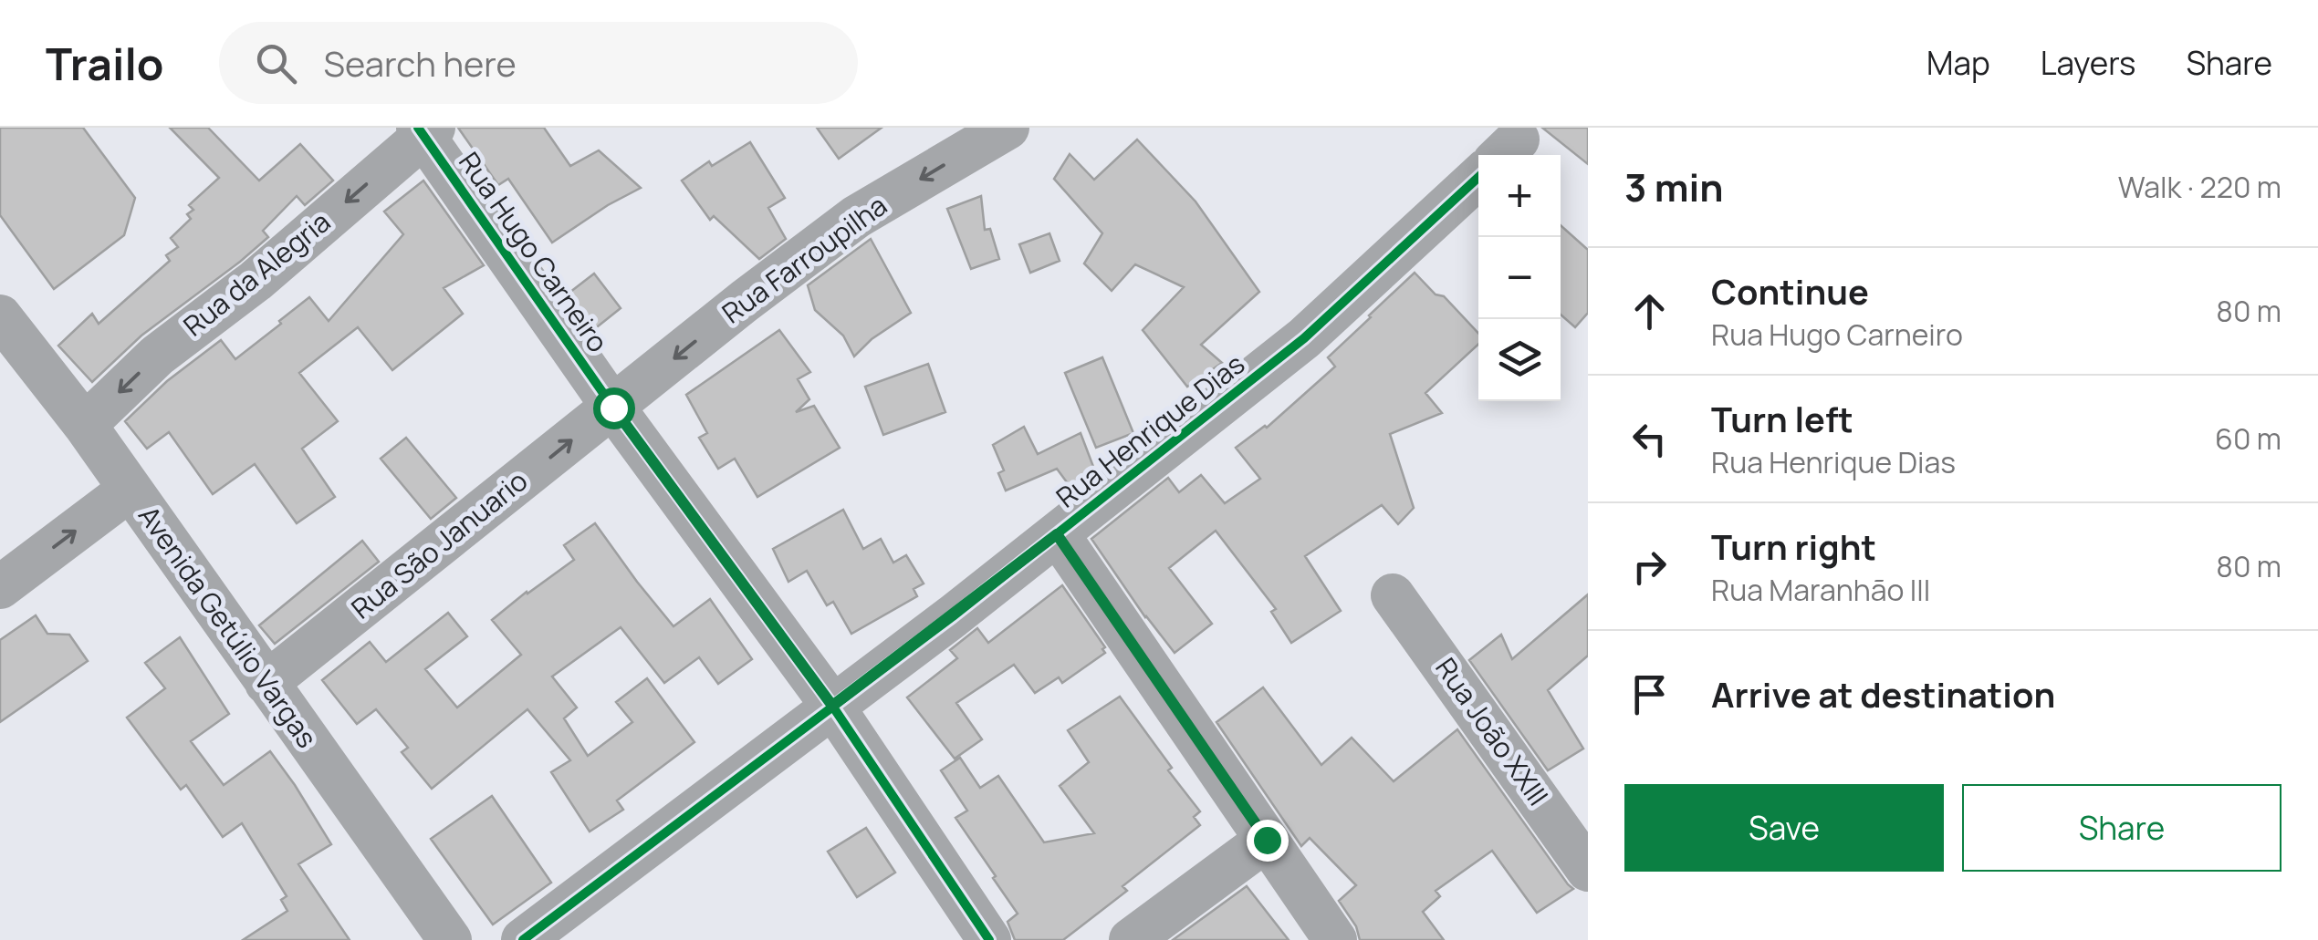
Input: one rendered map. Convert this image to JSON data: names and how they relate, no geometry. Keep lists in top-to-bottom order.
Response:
{
  "streets": {
    "street": [
      "Rua Hugo Carneiro",
      "Rua Farroupilha",
      "Rua da Alegria",
      "Rua Henrique Dias",
      "Rua São Januario",
      "Avenida Getúlio Vargas",
      "Rua João XXIII"
    ]
  },
  "crossings": [
    ["Rua Hugo Carneiro", "Rua Farroupilha"],
    ["Rua Hugo Carneiro", "Rua da Alegria"],
    ["Rua Hugo Carneiro", "Rua Henrique Dias"],
    ["Rua Hugo Carneiro", "Rua São Januario"],
    ["Rua Farroupilha", "Rua São Januario"],
    ["Rua da Alegria", "Avenida Getúlio Vargas"],
    ["Rua São Januario", "Avenida Getúlio Vargas"]
  ],
  "one_way": ["Rua Farroupilha", "Rua da Alegria", "Rua São Januario"],
  "page": {
    "header": "Trailo",
    "search": "Search here",
    "nav": ["Map", "Layers", "Share"],
    "heading": ["3 min", "Walk · 220 m"],
    "map_buttons": ["+", "−"],
    "list": [
      ["Continue", "Rua Hugo Carneiro", "80 m"],
      ["Turn left", "Rua Henrique Dias", "60 m"],
      ["Turn right", "Rua Maranhão III", "80 m"],
      "Arrive at destination"
    ],
    "buttons": ["Save", "Share"]
  }
}
